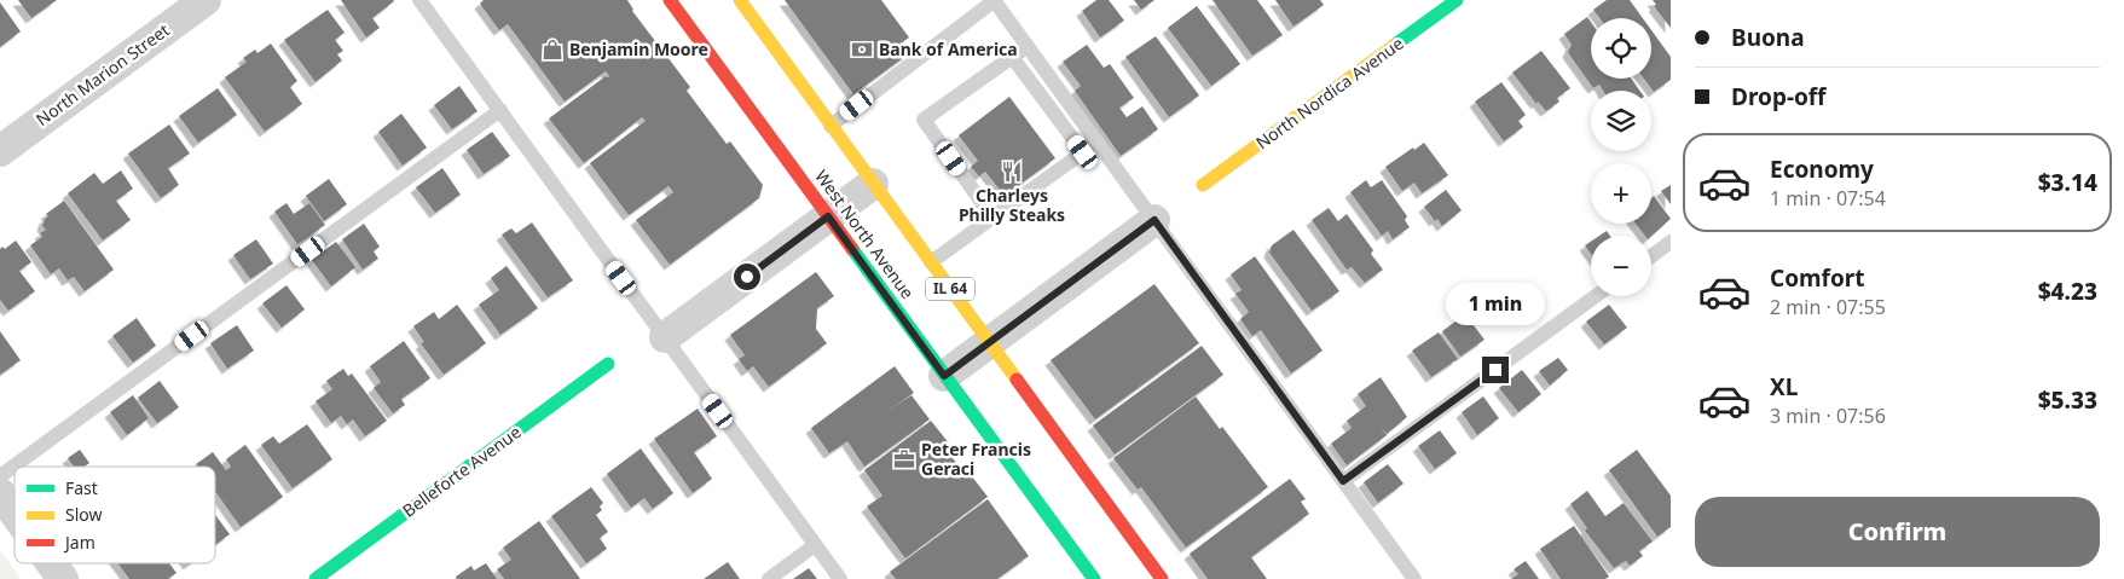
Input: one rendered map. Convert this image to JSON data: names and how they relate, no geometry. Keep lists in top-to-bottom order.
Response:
{
  "streets": {
    "main road": [
      "North Nordica Avenue",
      "West North Avenue",
      "IL 64",
      "Belleforte Avenue"
    ],
    "street": ["North Marion Street"]
  },
  "places": {
    "shop": ["Benjamin Moore"],
    "bank": ["Bank of America"],
    "restaurant": ["Charleys Philly Steaks"],
    "office": ["Peter Francis Geraci"]
  },
  "legend": ["Fast", "Slow", "Jam"],
  "page": {
    "banner": ["Buona", "Drop-off"],
    "map_buttons": ["+", "−"],
    "list": [
      {
        "name": "Economy",
        "note": "1 min · 07:54",
        "value": "$3.14"
      },
      {
        "name": "Comfort",
        "note": "2 min · 07:55",
        "value": "$4.23"
      },
      {
        "name": "XL",
        "note": "3 min · 07:56",
        "value": "$5.33"
      }
    ],
    "bubble": "1 min",
    "buttons": "Confirm"
  }
}
